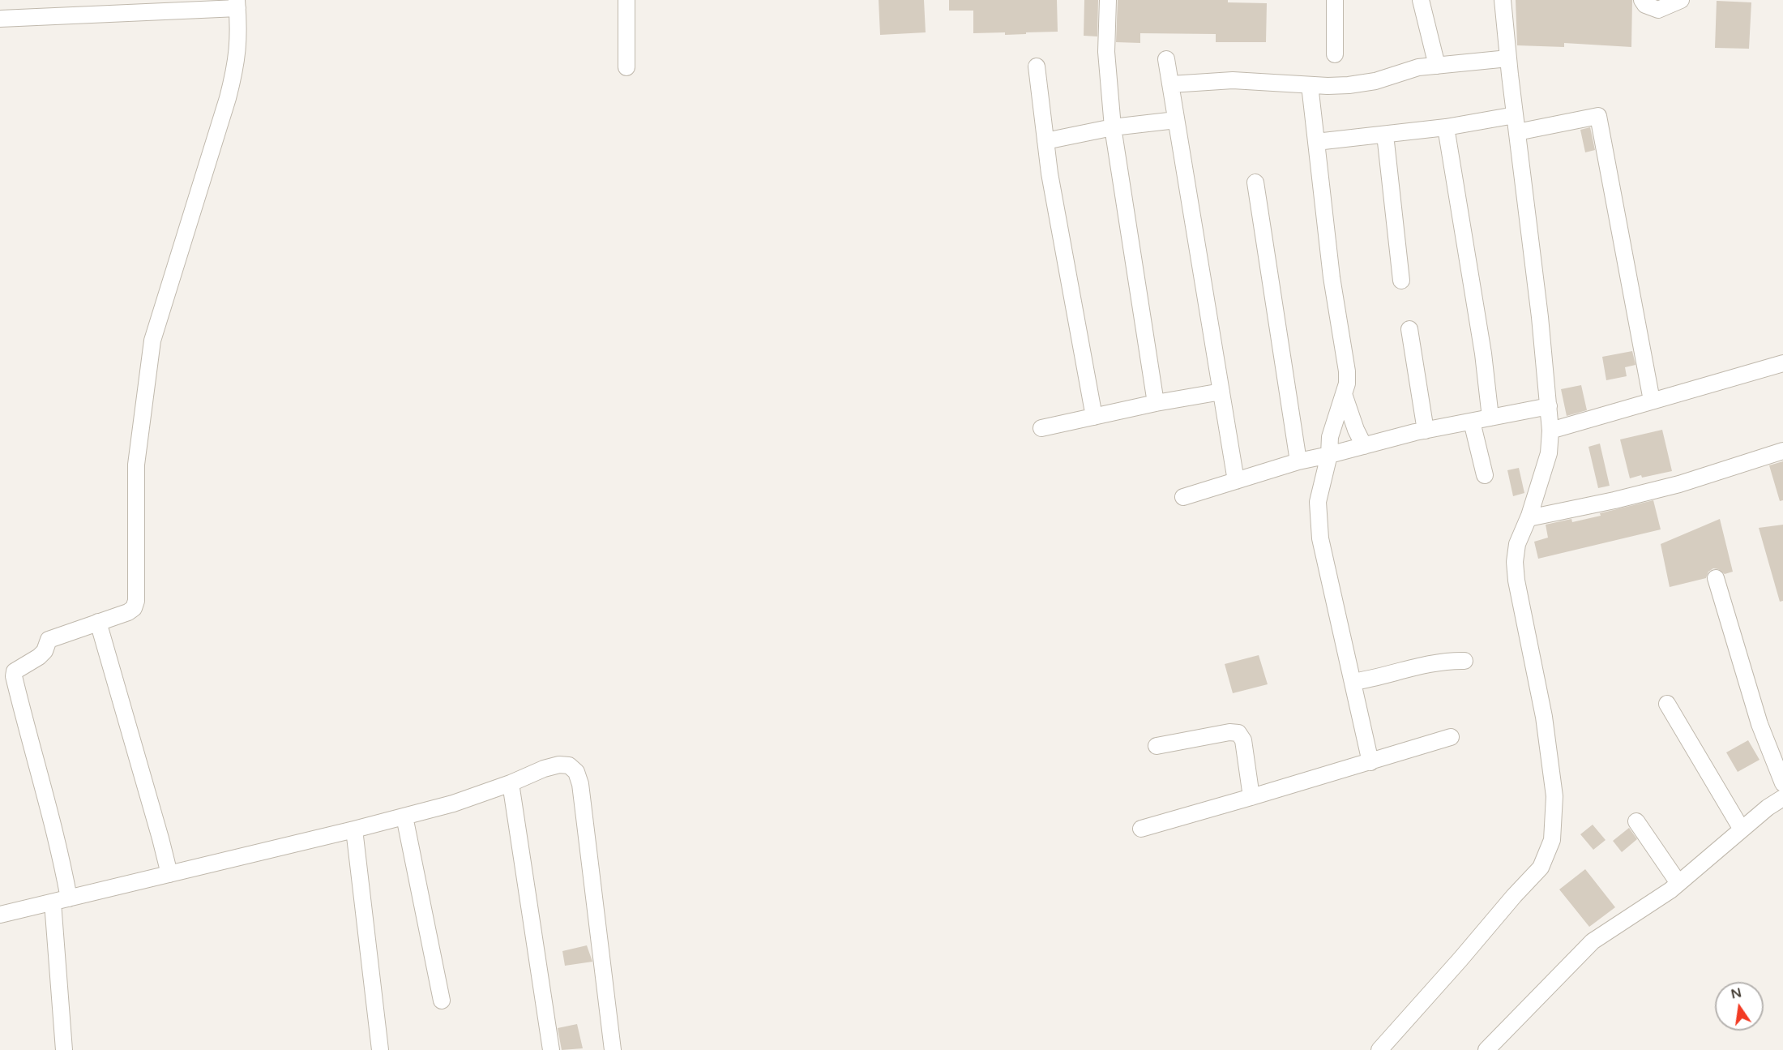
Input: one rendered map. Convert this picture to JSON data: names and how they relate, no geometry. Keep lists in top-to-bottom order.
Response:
{
  "north": "top"
}
